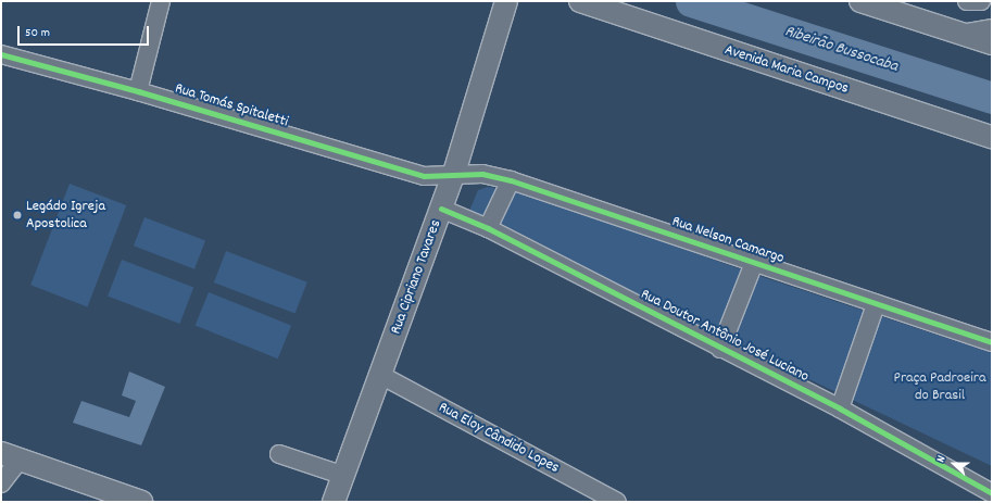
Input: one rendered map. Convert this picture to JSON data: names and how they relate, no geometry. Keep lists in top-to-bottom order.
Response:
{
  "streets": {
    "main road": ["Avenida Maria Campos", "Rua Cipriano Tavares"],
    "street": [
      "Rua Tomás Spitaletti",
      "Rua Nelson Camargo",
      "Rua Doutor Antônio José Luciano",
      "Rua Eloy Cândido Lopes"
    ]
  },
  "crossings": [
    ["Rua Tomás Spitaletti", "Rua Nelson Camargo"],
    ["Rua Tomás Spitaletti", "Rua Cipriano Tavares"],
    ["Rua Nelson Camargo", "Rua Cipriano Tavares"],
    ["Rua Cipriano Tavares", "Rua Doutor Antônio José Luciano"],
    ["Rua Cipriano Tavares", "Rua Eloy Cândido Lopes"]
  ],
  "water": ["Ribeirão Bussocaba"],
  "parks": ["Praça Padroeira do Brasil"],
  "places": ["Legádo Igreja Apostolica"],
  "scale_bar": "50 m",
  "north": "left"
}
